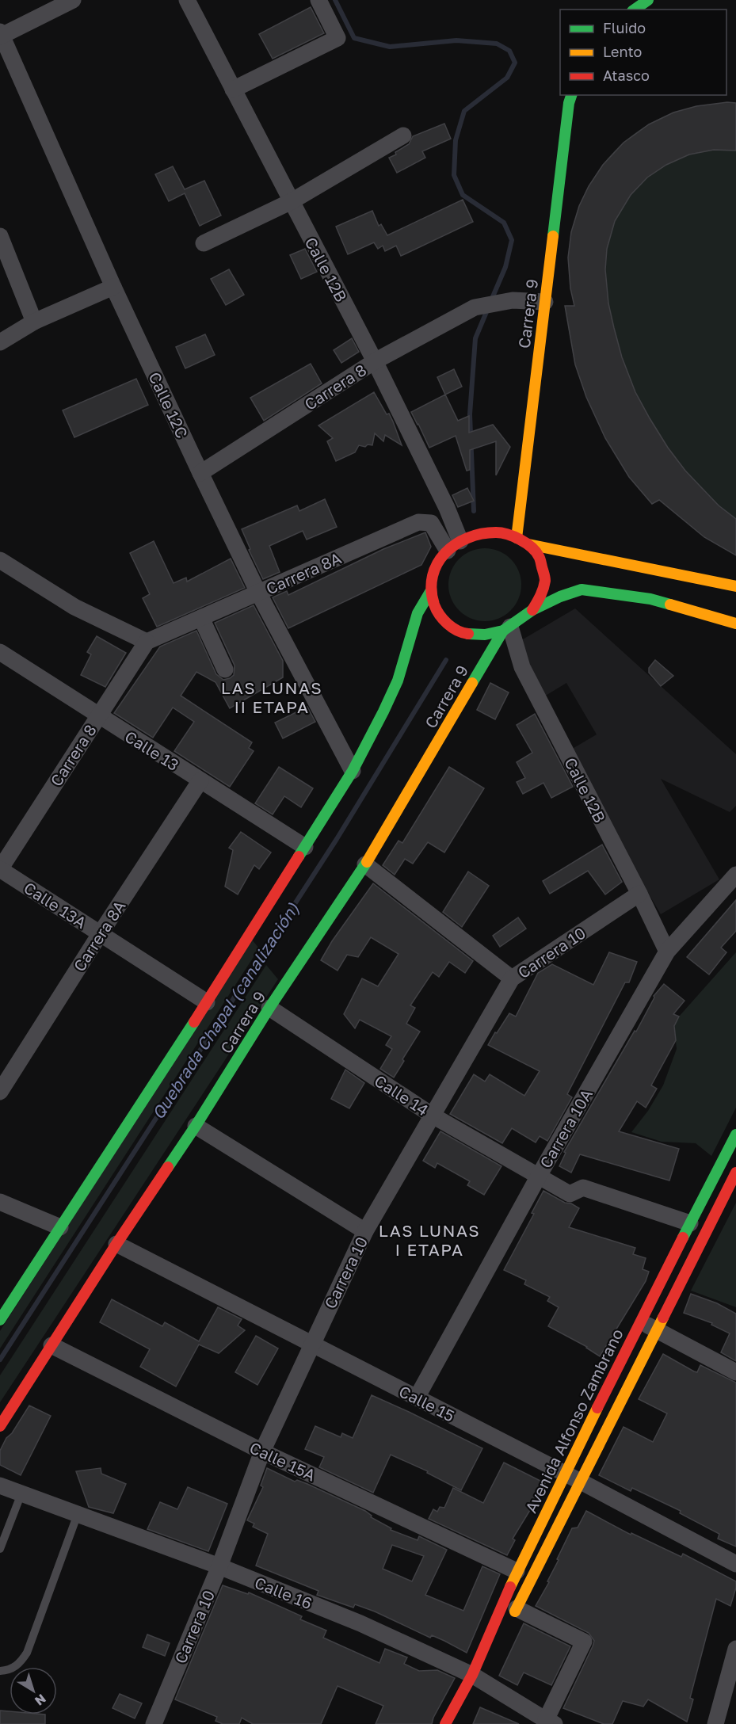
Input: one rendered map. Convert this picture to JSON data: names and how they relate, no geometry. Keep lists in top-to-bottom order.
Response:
{
  "streets": {
    "main road": ["Carrera 9", "Avenida Alfonso Zambrano"],
    "street": [
      "Calle 12B",
      "Carrera 8",
      "Calle 12C",
      "Carrera 8A",
      "Calle 13",
      "Calle 13A",
      "Carrera 10",
      "Calle 14",
      "Carrera 10A",
      "Calle 15",
      "Calle 15A",
      "Calle 16"
    ]
  },
  "crossings": [
    ["Calle 12B", "Carrera 9"],
    ["Calle 12B", "Carrera 8"],
    ["Calle 12B", "Carrera 8A"],
    ["Calle 12B", "Carrera 10"],
    ["Calle 12B", "Carrera 10A"],
    ["Carrera 9", "Carrera 8"],
    ["Carrera 9", "Carrera 8A"],
    ["Carrera 9", "Calle 14"],
    ["Carrera 9", "Calle 15"],
    ["Carrera 9", "Calle 15A"],
    ["Carrera 8", "Calle 12C"],
    ["Carrera 8", "Carrera 8A"],
    ["Carrera 8", "Calle 13"],
    ["Carrera 8", "Calle 13A"],
    ["Calle 12C", "Carrera 8A"],
    ["Carrera 8A", "Calle 13"],
    ["Carrera 8A", "Calle 13A"],
    ["Carrera 10", "Calle 14"],
    ["Carrera 10", "Calle 15"],
    ["Carrera 10", "Calle 15A"],
    ["Carrera 10", "Calle 16"],
    ["Calle 14", "Carrera 10A"],
    ["Calle 14", "Avenida Alfonso Zambrano"],
    ["Carrera 10A", "Calle 15"],
    ["Calle 15", "Avenida Alfonso Zambrano"],
    ["Avenida Alfonso Zambrano", "Calle 15A"],
    ["Avenida Alfonso Zambrano", "Calle 16"]
  ],
  "districts": ["LAS LUNAS II ETAPA", "LAS LUNAS I ETAPA"],
  "water": ["Quebrada Chapal (canalización)"],
  "legend": ["Fluido", "Lento", "Atasco"],
  "north": "bottom right"
}
